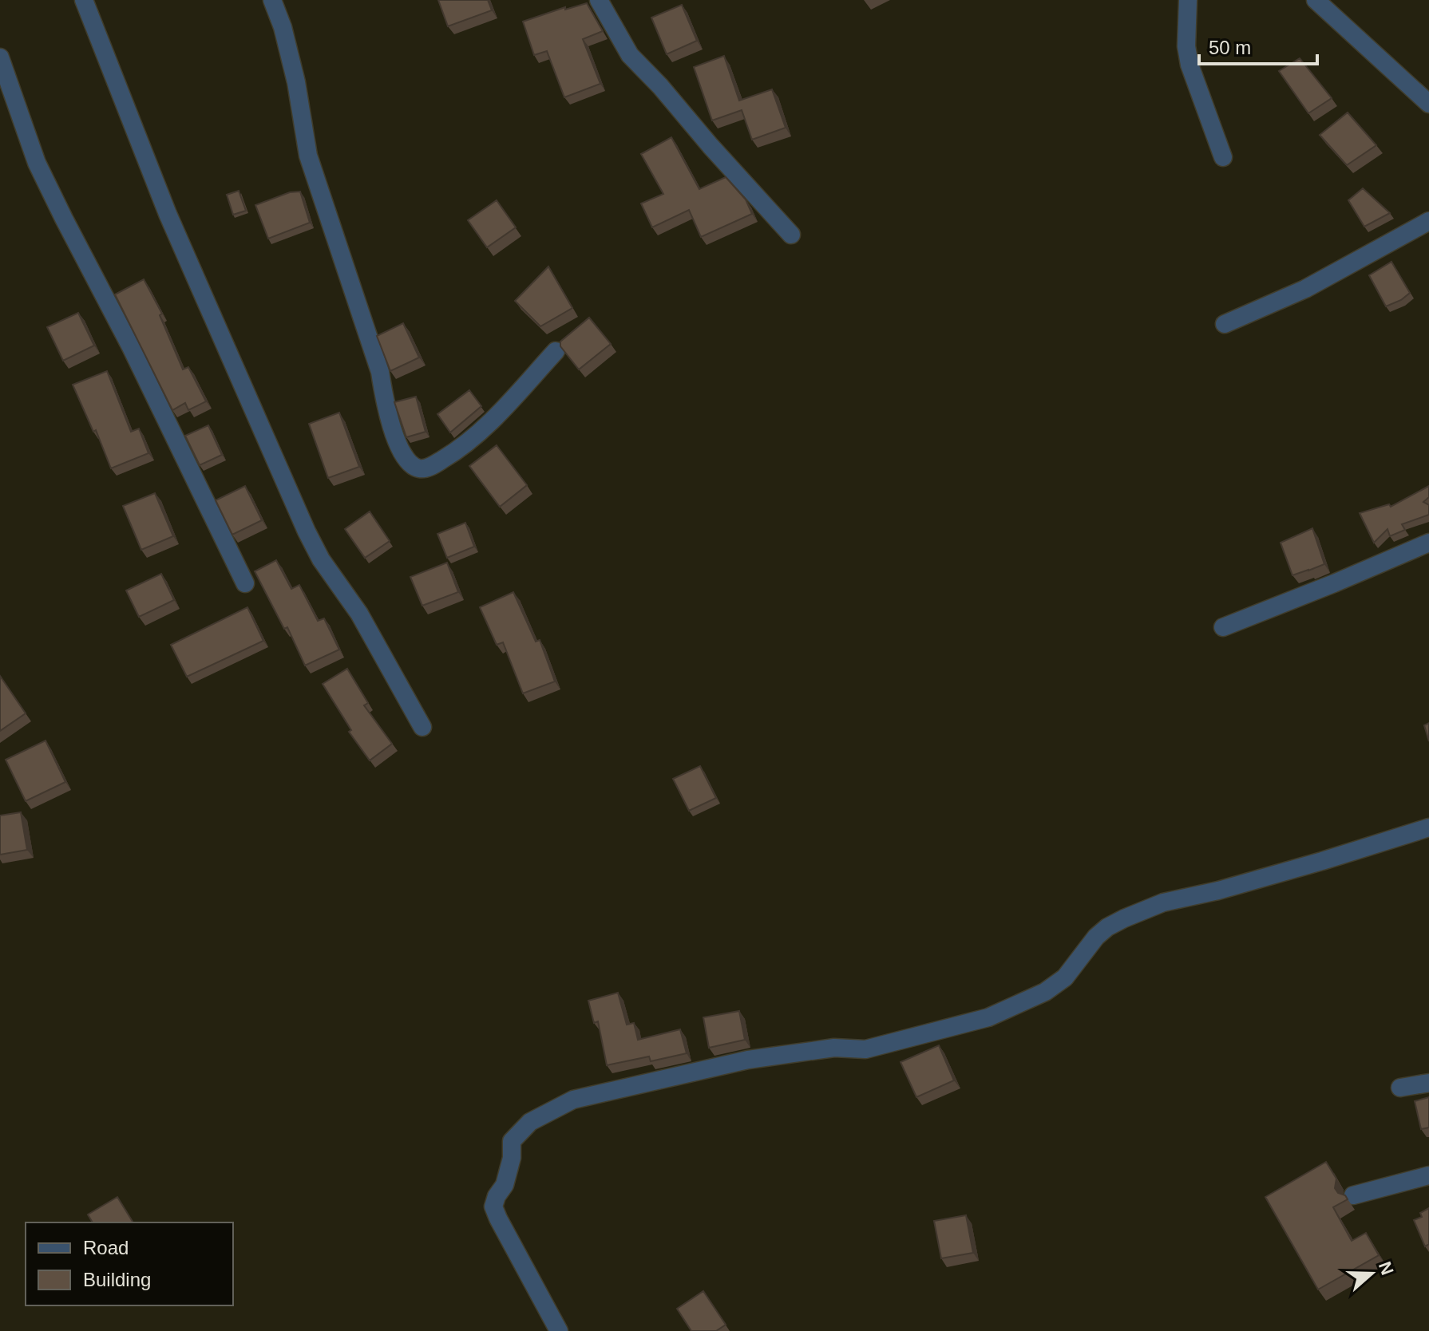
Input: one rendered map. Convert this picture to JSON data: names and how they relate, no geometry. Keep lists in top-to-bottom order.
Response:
{
  "legend": ["Road", "Building"],
  "scale_bar": "50 m",
  "north": "right"
}
